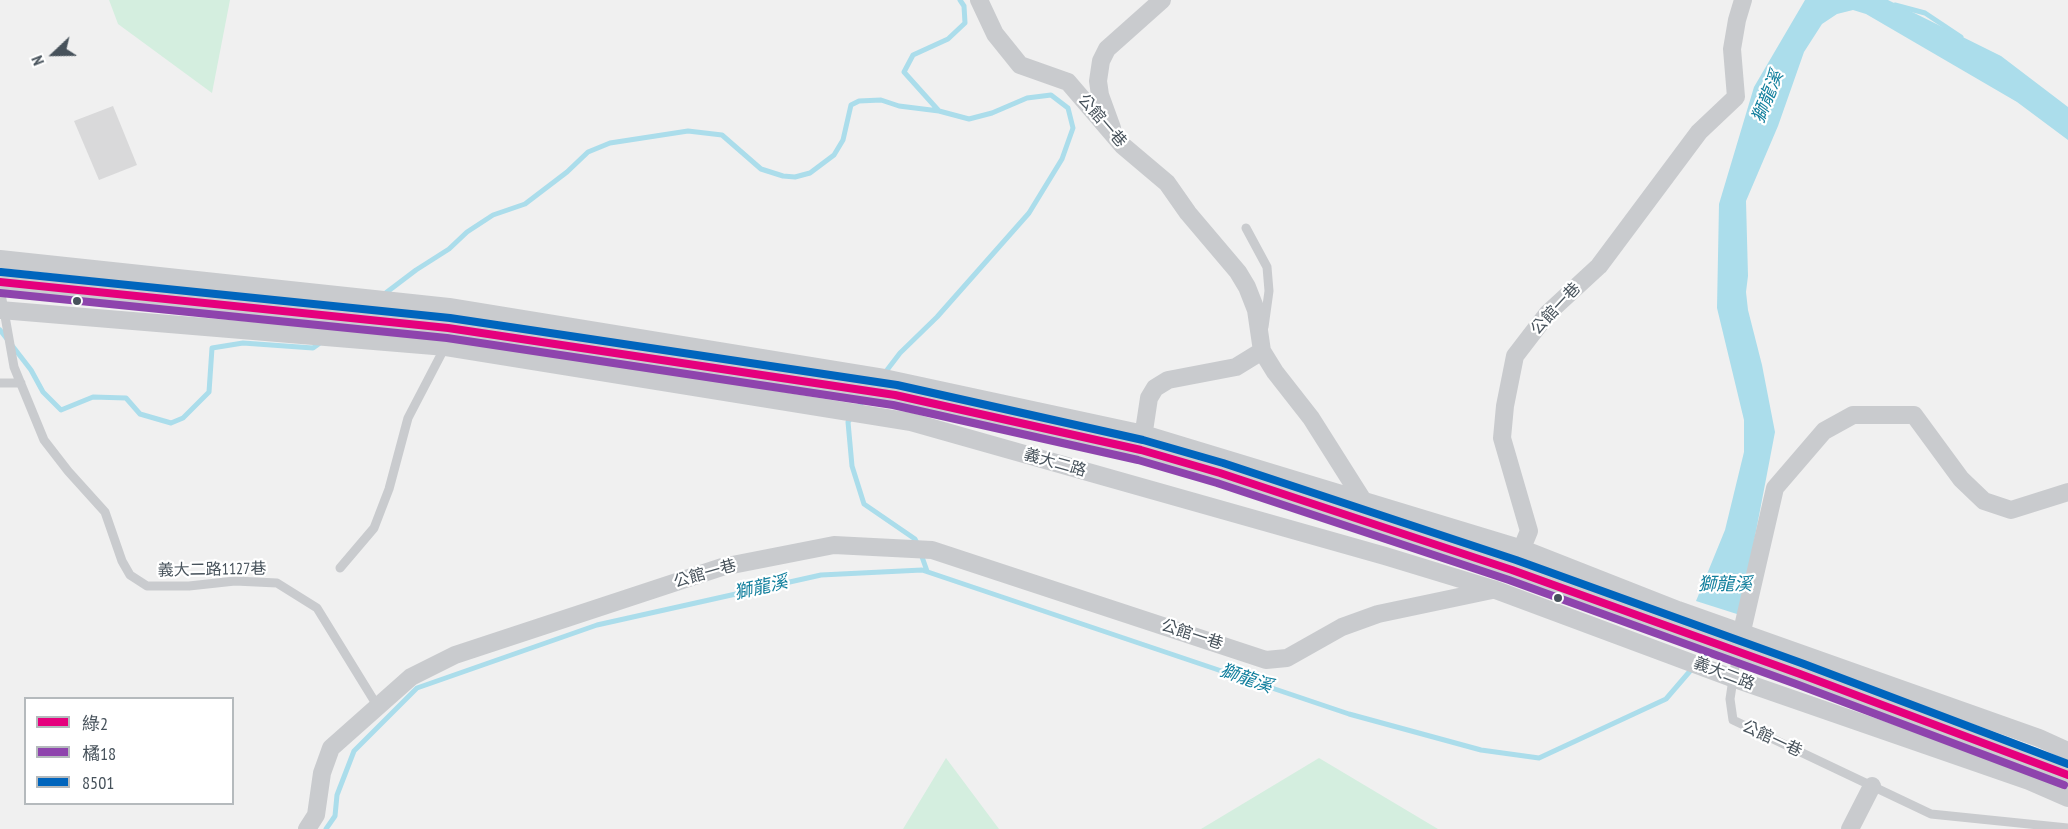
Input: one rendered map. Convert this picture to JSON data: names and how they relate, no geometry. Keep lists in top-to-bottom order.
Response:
{
  "streets": {
    "street": ["公館一巷", "義大二路"],
    "lane": ["義大二路1127巷"]
  },
  "crossings": [
    ["公館一巷", "義大二路"],
    ["公館一巷", "義大二路1127巷"],
    ["義大二路", "義大二路1127巷"]
  ],
  "water": ["獅龍溪"],
  "lines": ["transit line 8501", "transit line 綠2", "transit line 橘18"],
  "legend": ["綠2", "橘18", "8501"],
  "north": "left"
}
